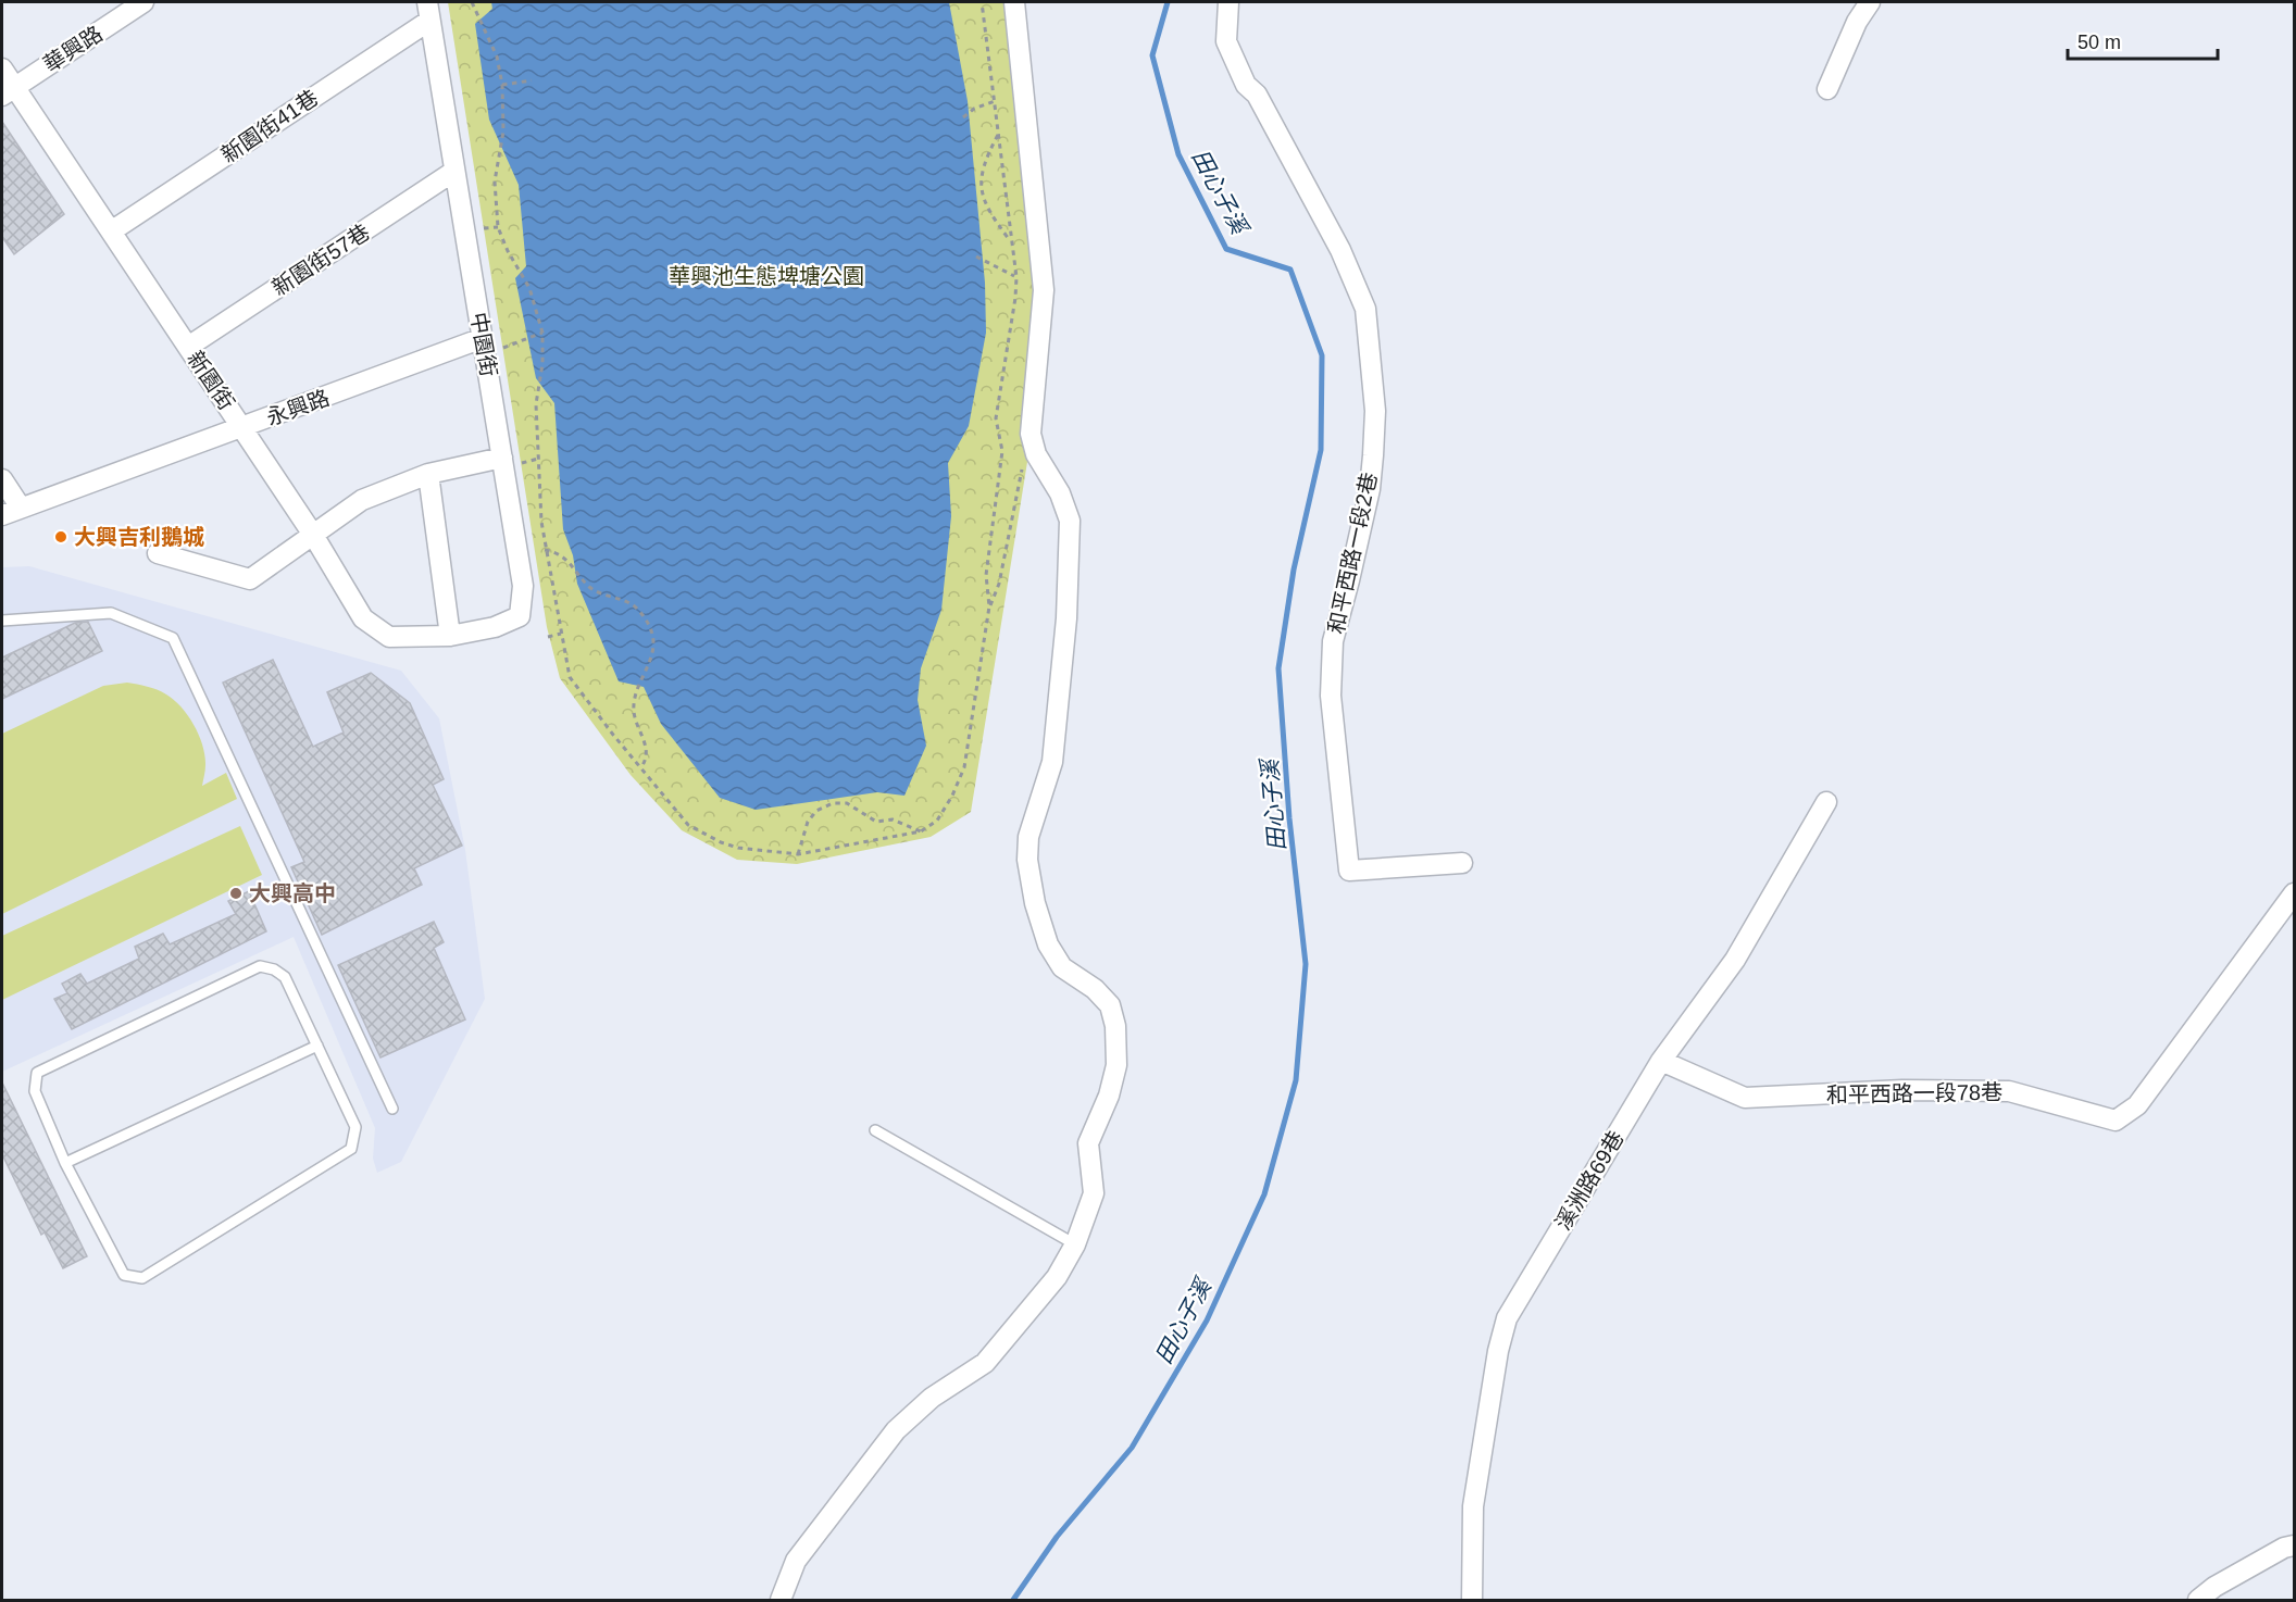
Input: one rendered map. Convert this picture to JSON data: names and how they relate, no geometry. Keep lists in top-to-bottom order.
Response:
{
  "streets": {
    "street": [
      "華興路",
      "新園街41巷",
      "新園街57巷",
      "中園街",
      "新園街",
      "永興路",
      "和平西路一段2巷",
      "和平西路一段78巷",
      "溪洲路69巷"
    ]
  },
  "crossings": [
    ["華興路", "新園街"],
    ["新園街41巷", "中園街"],
    ["新園街41巷", "新園街"],
    ["新園街57巷", "中園街"],
    ["新園街57巷", "新園街"],
    ["中園街", "新園街"],
    ["中園街", "永興路"],
    ["新園街", "永興路"],
    ["和平西路一段78巷", "溪洲路69巷"]
  ],
  "water": ["田心子溪"],
  "parks": ["華興池生態埤塘公園"],
  "places": ["大興吉利鵝城", "大興高中"],
  "scale_bar": "50 m"
}
